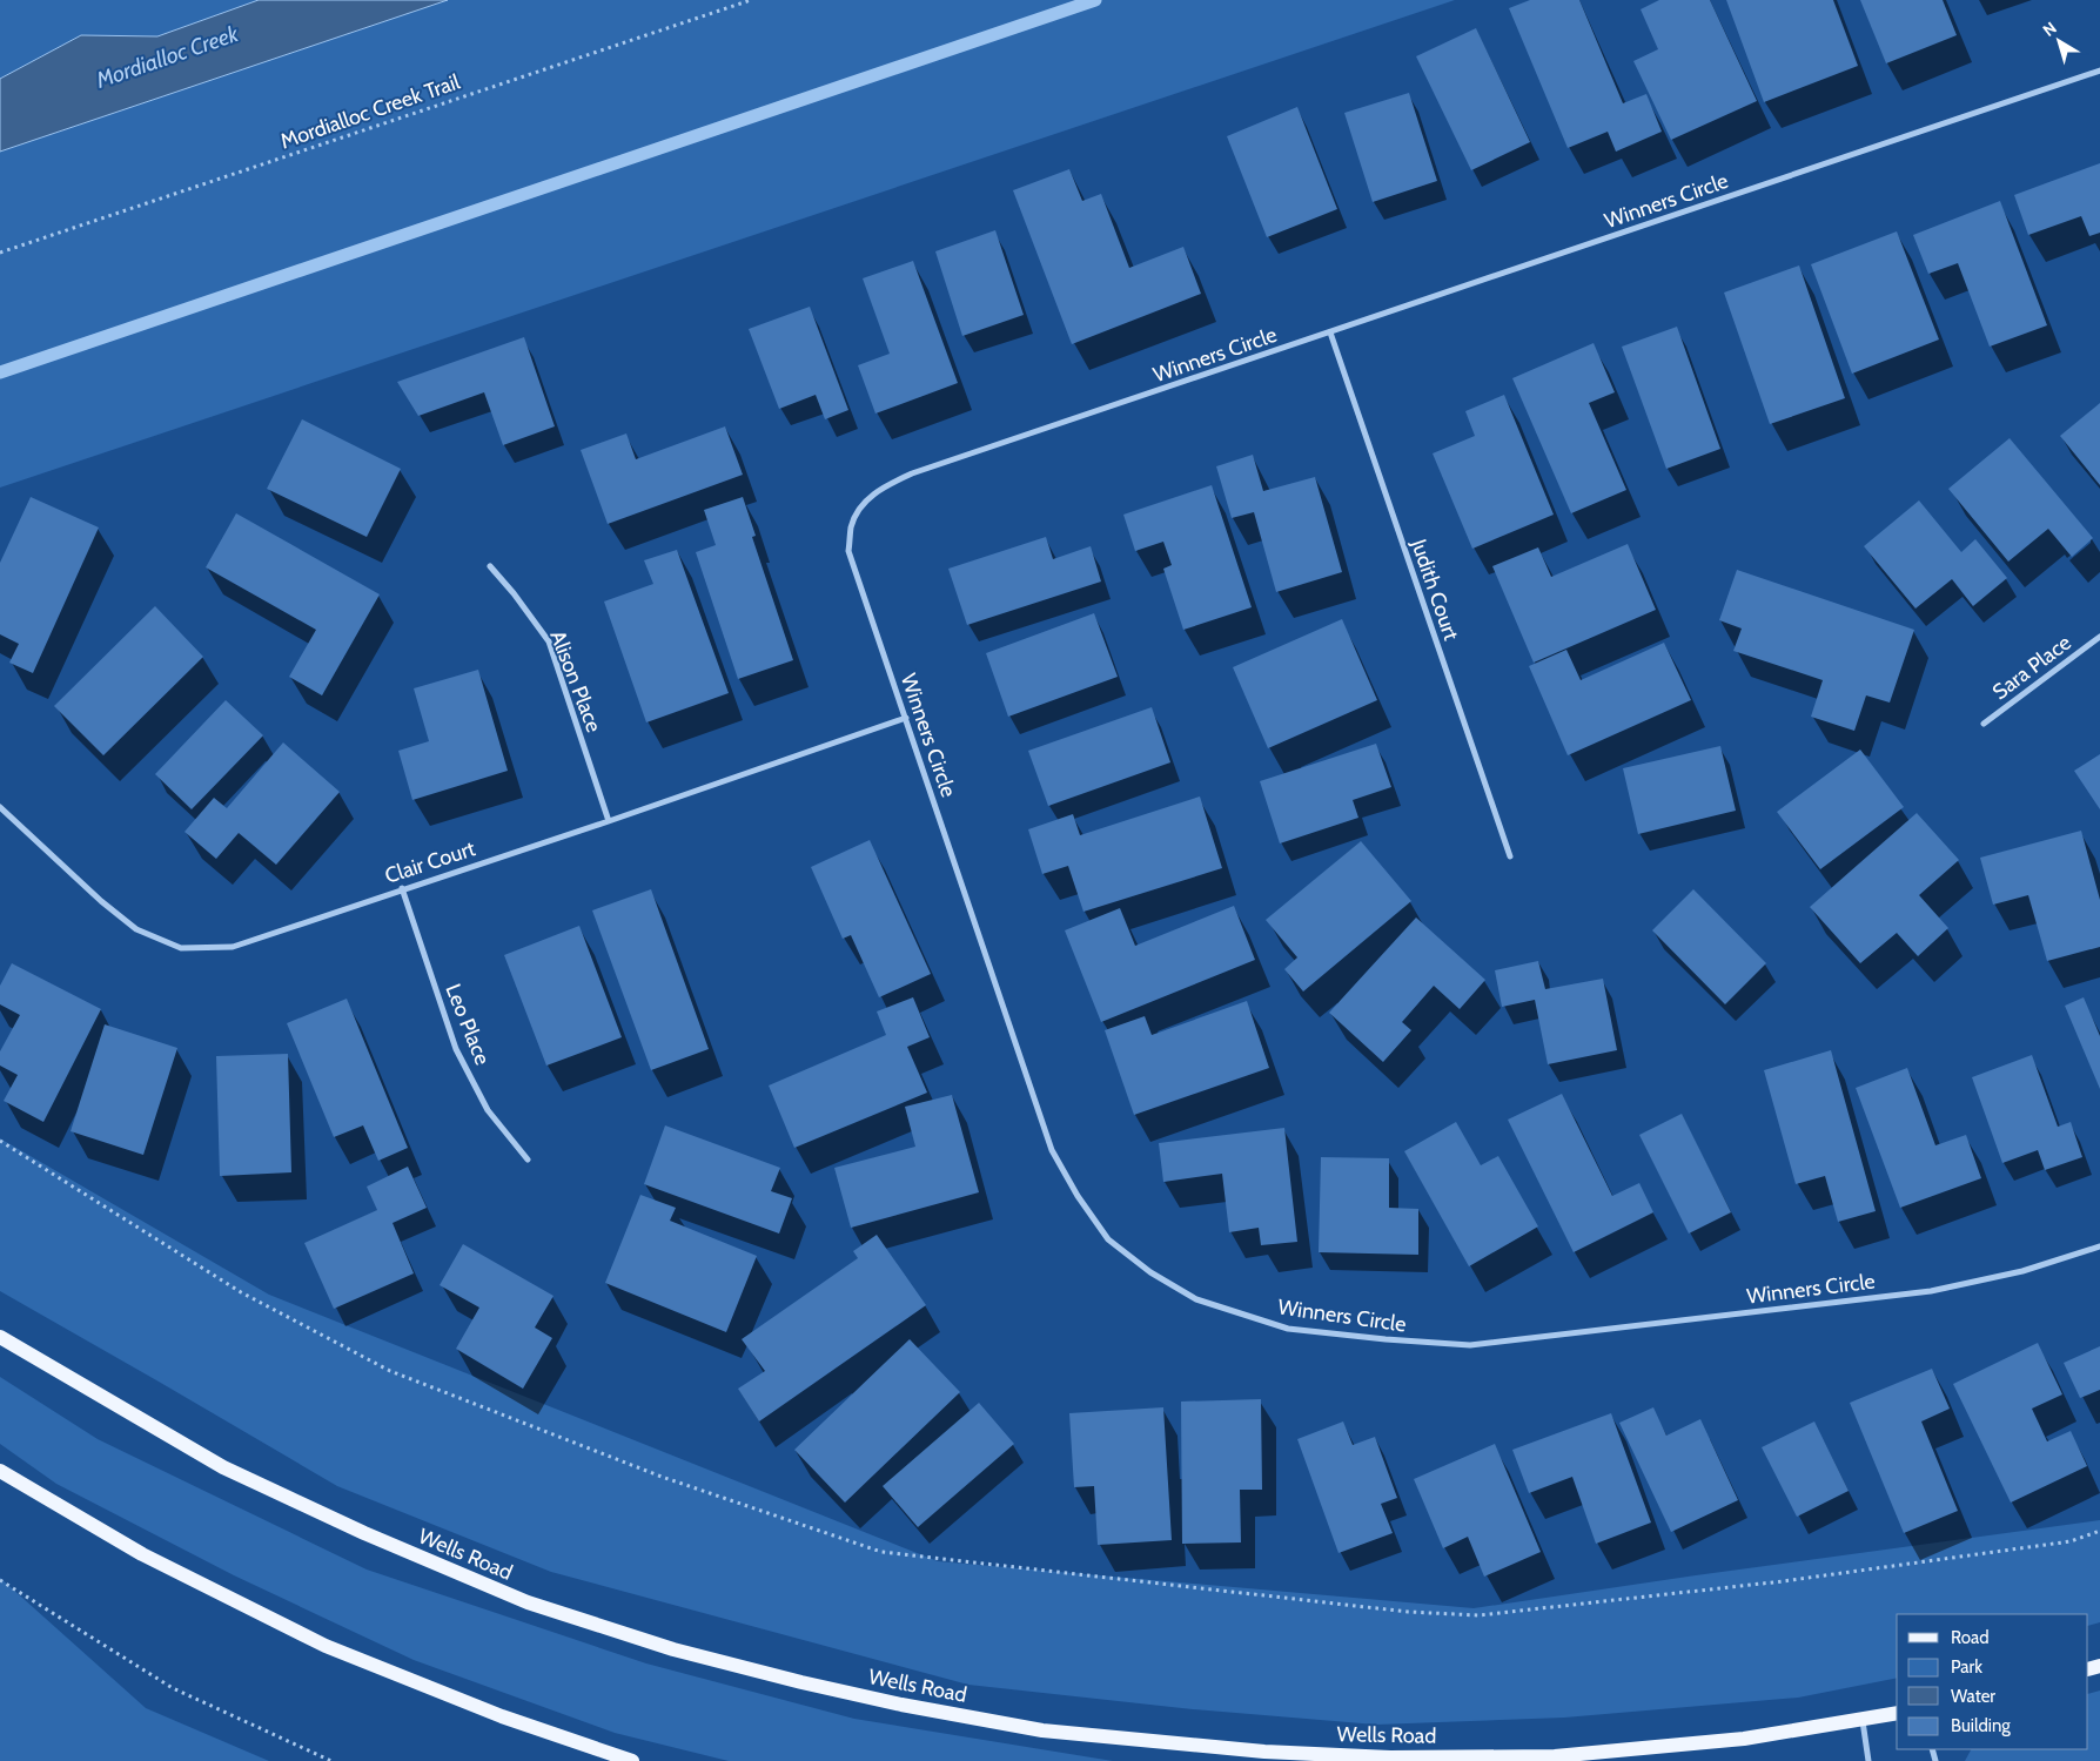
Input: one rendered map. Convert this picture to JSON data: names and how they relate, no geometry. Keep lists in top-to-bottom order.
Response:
{
  "streets": {
    "main road": ["Wells Road"],
    "street": [
      "Winners Circle",
      "Judith Court",
      "Sara Place",
      "Alison Place",
      "Clair Court",
      "Leo Place"
    ],
    "path": ["Mordialloc Creek Trail"]
  },
  "crossings": [
    ["Winners Circle", "Judith Court"],
    ["Winners Circle", "Clair Court"],
    ["Alison Place", "Clair Court"],
    ["Clair Court", "Leo Place"]
  ],
  "water": ["Mordialloc Creek"],
  "legend": [
    "Road",
    "Park",
    "Water",
    "Building"
  ],
  "north": "top left"
}
